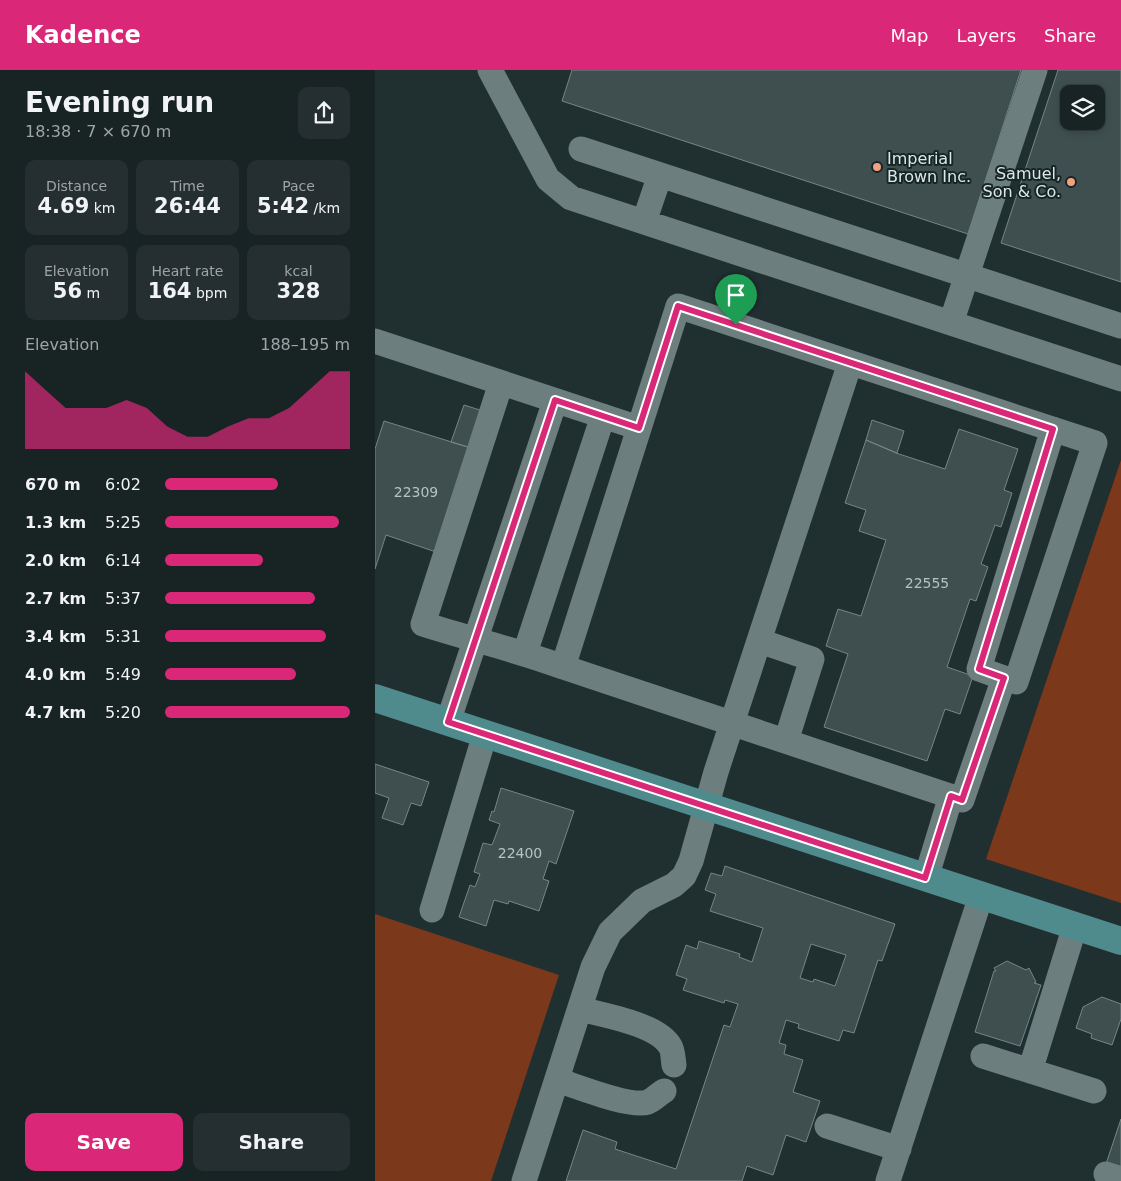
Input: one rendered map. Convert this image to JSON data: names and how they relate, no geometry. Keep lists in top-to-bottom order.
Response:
{
  "places": ["Imperial Brown Inc.", "Samuel, Son & Co."],
  "house_numbers": ["22309", "22555", "22400"],
  "page": {
    "header": "Kadence",
    "nav": ["Map", "Layers", "Share"],
    "heading": ["Evening run", "18:38 · 7 × 670 m"],
    "stats": [
      ["Distance", "4.69 km"],
      ["Time", "26:44"],
      ["Pace", "5:42 /km"],
      ["Elevation", "56 m"],
      ["Heart rate", "164 bpm"],
      ["kcal", "328"]
    ],
    "chart": ["Elevation", "188–195 m"],
    "list": [
      {
        "name": "670 m",
        "note": "6:02"
      },
      {
        "name": "1.3 km",
        "note": "5:25"
      },
      {
        "name": "2.0 km",
        "note": "6:14"
      },
      {
        "name": "2.7 km",
        "note": "5:37"
      },
      {
        "name": "3.4 km",
        "note": "5:31"
      },
      {
        "name": "4.0 km",
        "note": "5:49"
      },
      {
        "name": "4.7 km",
        "note": "5:20"
      }
    ],
    "buttons": ["Save", "Share"]
  }
}
